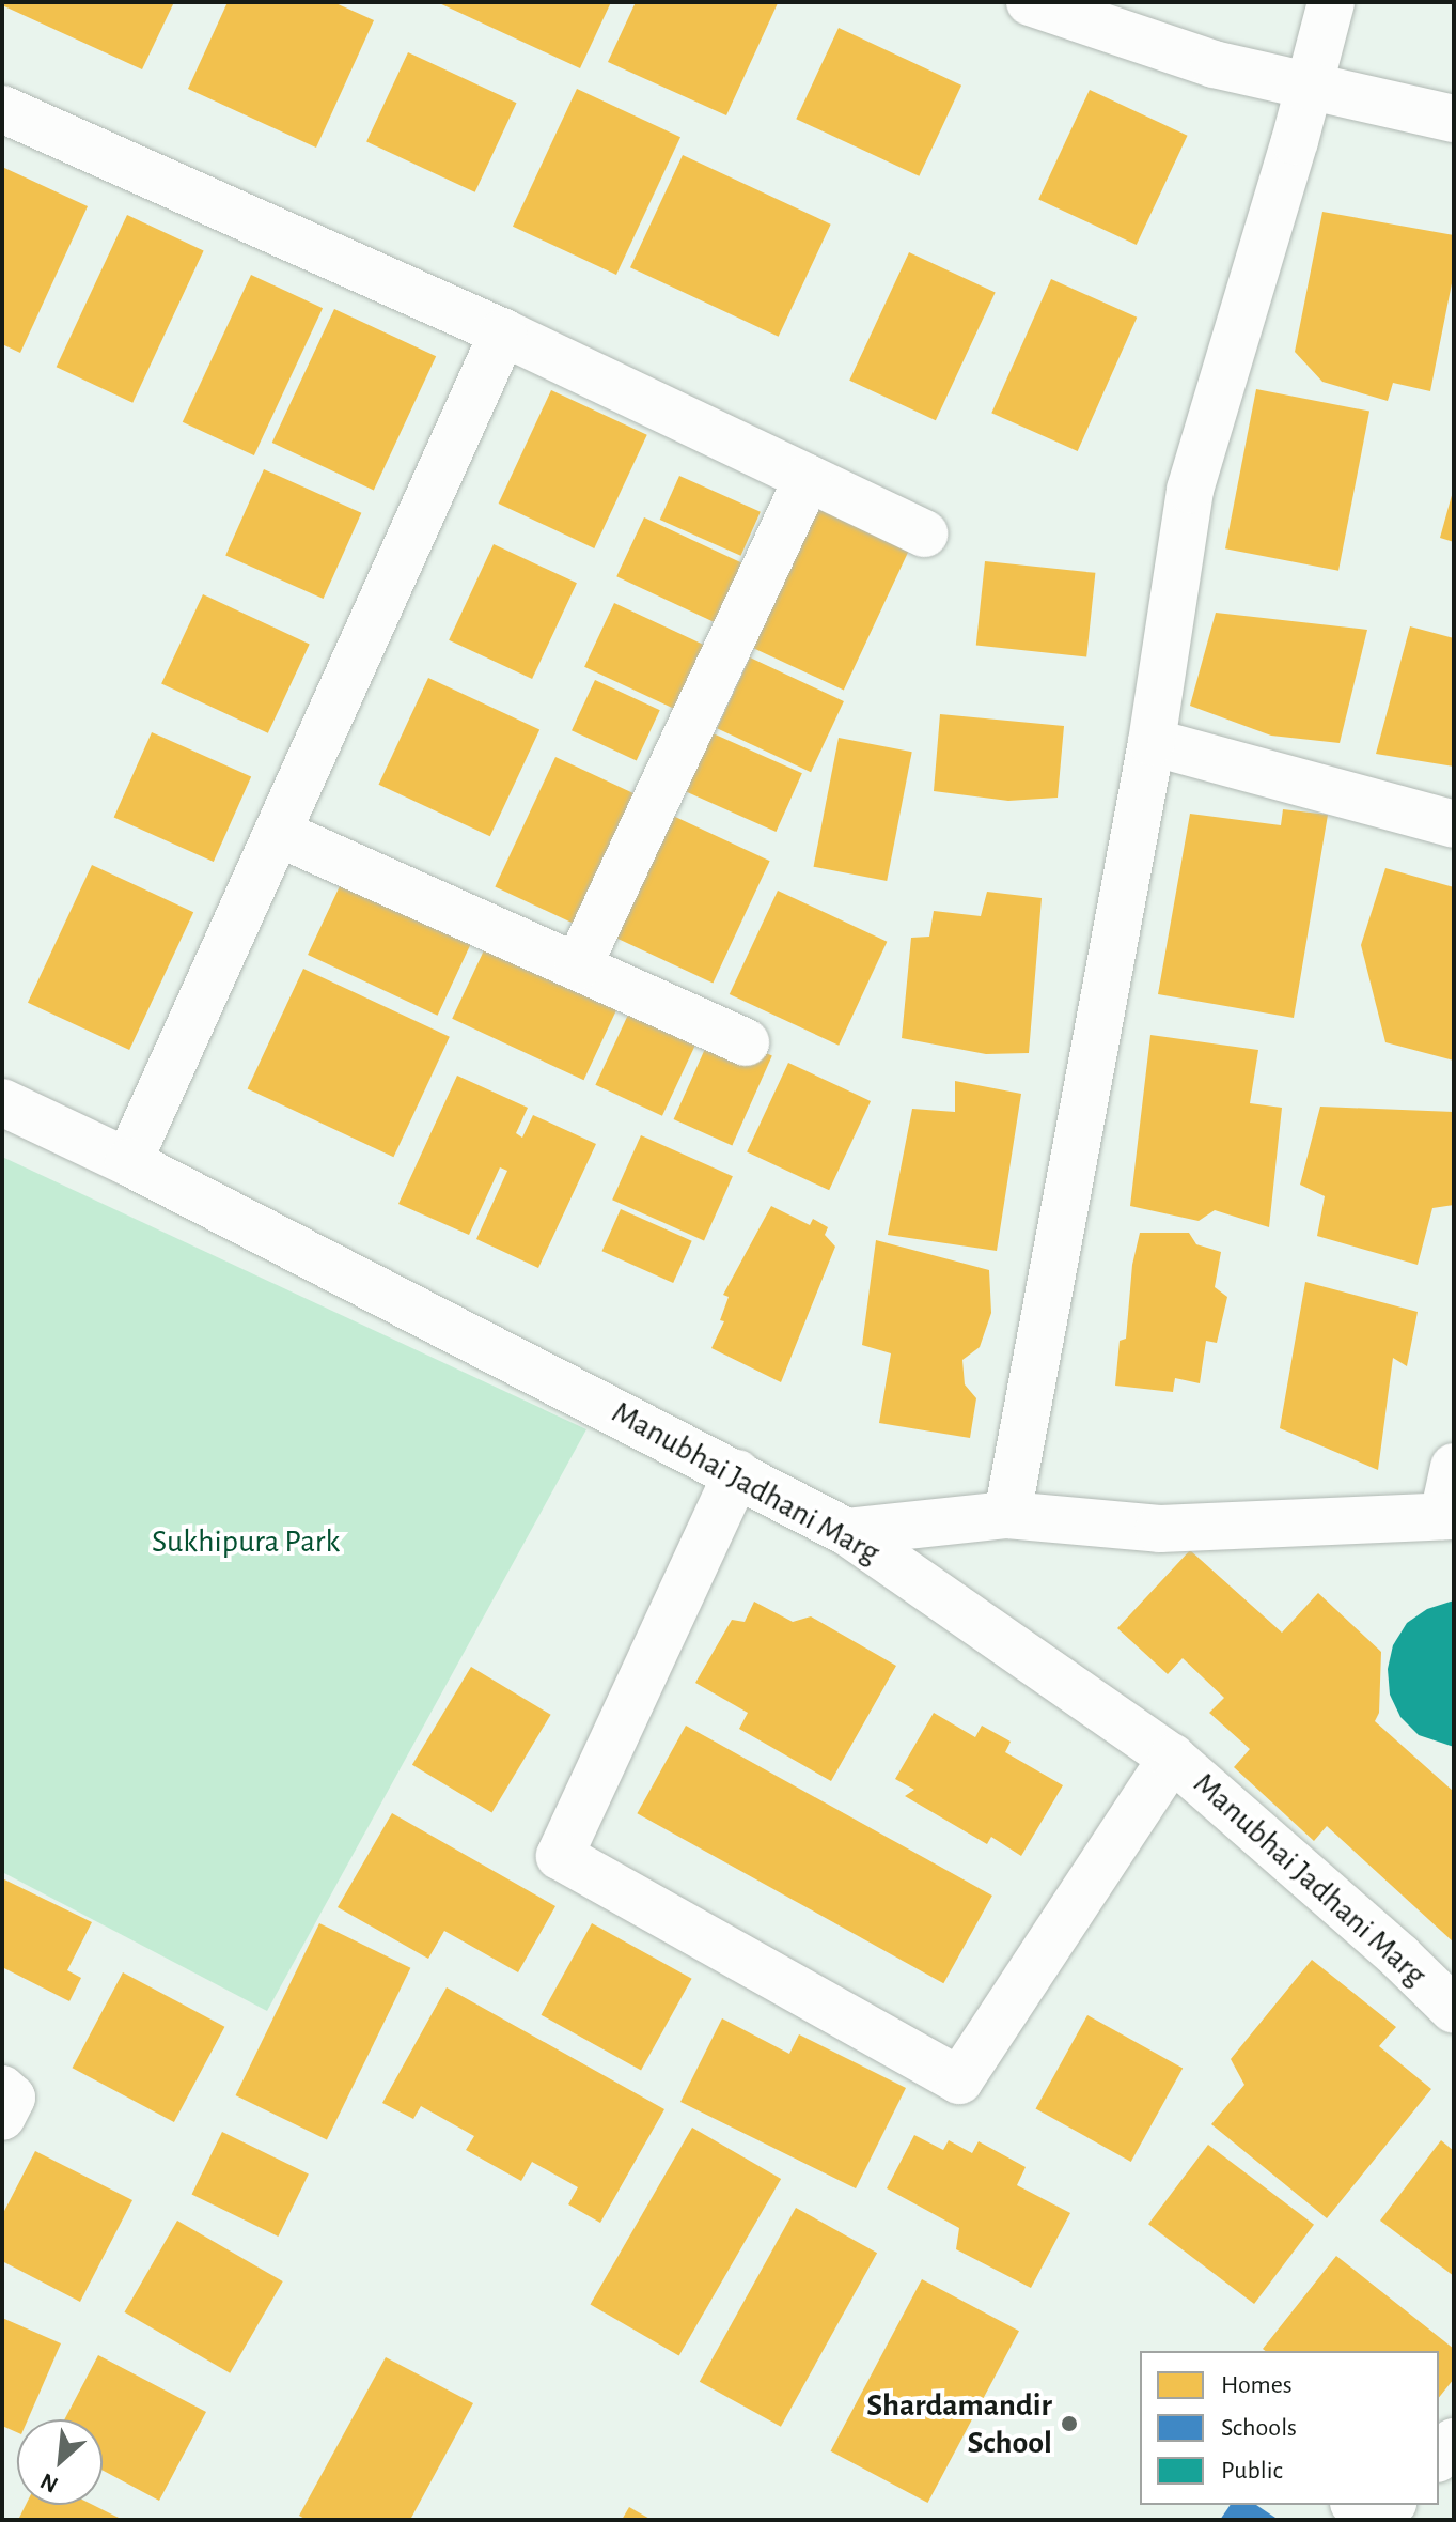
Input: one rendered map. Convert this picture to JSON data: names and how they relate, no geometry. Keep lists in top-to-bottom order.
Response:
{
  "streets": {
    "street": ["Manubhai Jadhani Marg"]
  },
  "parks": ["Sukhipura Park"],
  "places": ["Shardamandir School"],
  "legend": ["Homes", "Schools", "Public"],
  "north": "bottom left"
}
